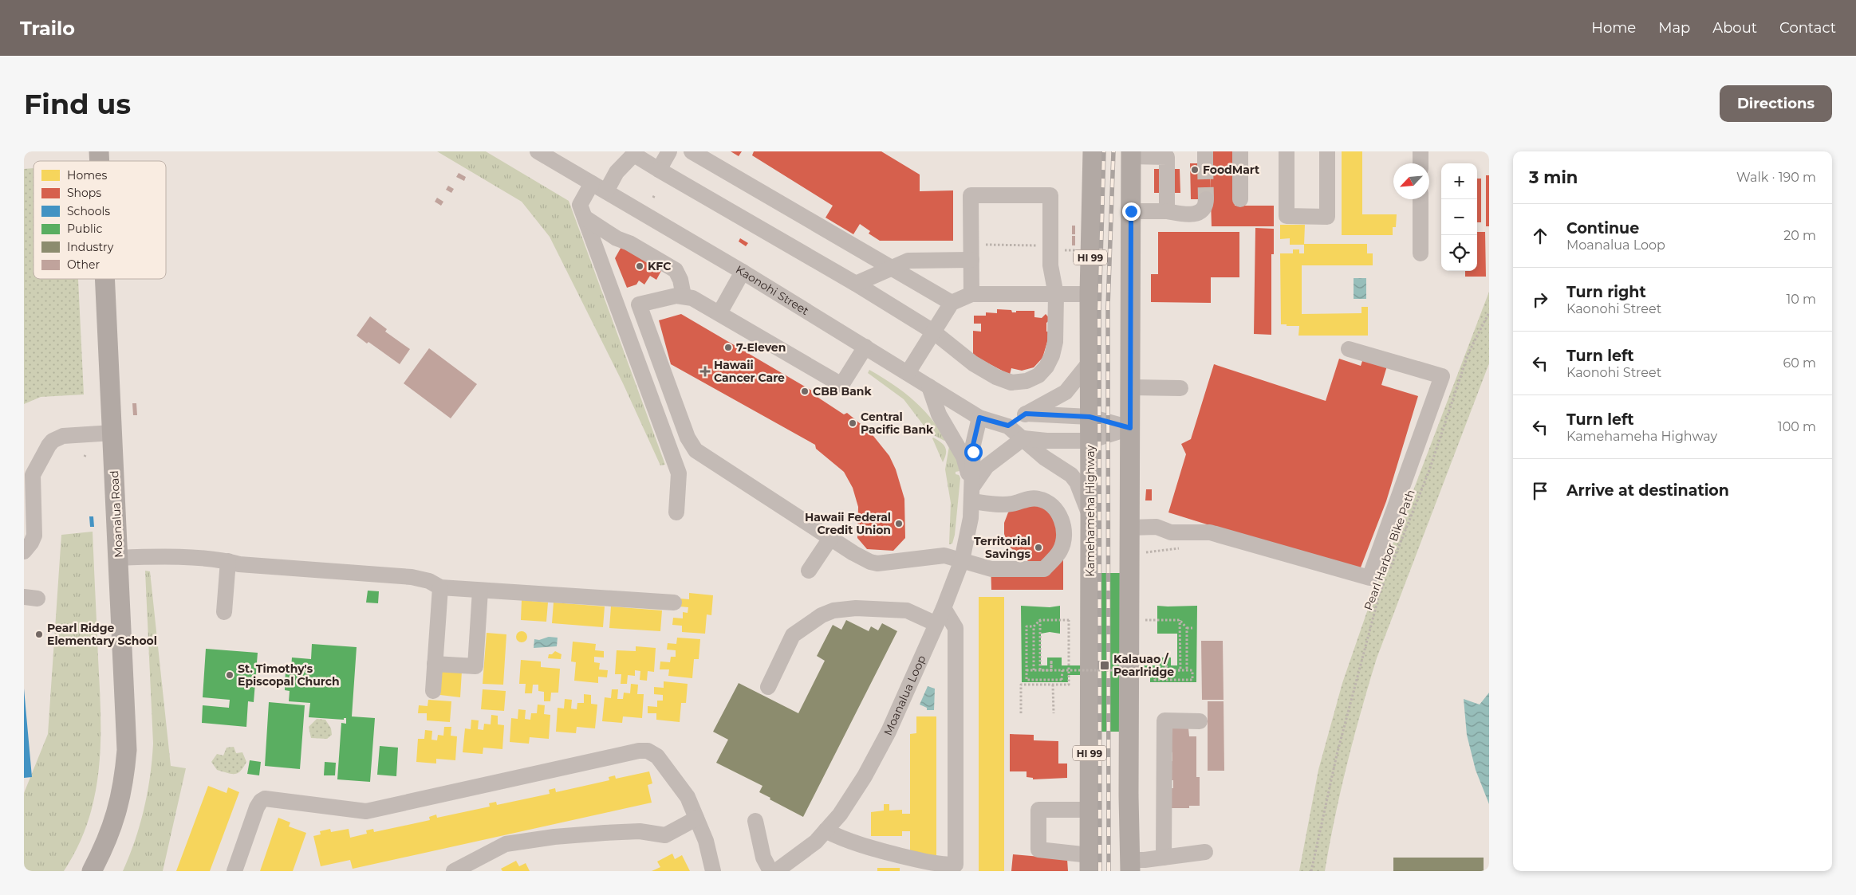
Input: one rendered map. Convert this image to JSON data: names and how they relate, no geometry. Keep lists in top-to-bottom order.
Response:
{
  "streets": {
    "main road": ["HI 99", "Kamehameha Highway", "Moanalua Road"],
    "street": ["Kaonohi Street", "Moanalua Loop"],
    "path": ["Pearl Harbor Bike Path"]
  },
  "crossings": [
    ["Kaonohi Street", "Kamehameha Highway"],
    ["Kaonohi Street", "Moanalua Loop"]
  ],
  "places": {
    "other": [
      "FoodMart",
      "KFC",
      "7-Eleven",
      "CBB Bank",
      "Central Pacific Bank",
      "Hawaii Federal Credit Union",
      "Territorial Savings",
      "Pearl Ridge Elementary School",
      "St. Timothy's Episcopal Church"
    ],
    "health": ["Hawaii Cancer Care"],
    "transit": ["Kalauao / Pearlridge"]
  },
  "legend": [
    "Homes",
    "Shops",
    "Schools",
    "Public",
    "Industry",
    "Other"
  ],
  "north": "bottom left",
  "page": {
    "header": "Trailo",
    "nav": [
      "Home",
      "Map",
      "About",
      "Contact"
    ],
    "buttons": "Directions",
    "title": "Find us",
    "heading": ["3 min", "Walk · 190 m"],
    "map_buttons": ["+", "−"],
    "list": [
      ["Continue", "Moanalua Loop", "20 m"],
      ["Turn right", "Kaonohi Street", "10 m"],
      ["Turn left", "Kaonohi Street", "60 m"],
      ["Turn left", "Kamehameha Highway", "100 m"],
      "Arrive at destination"
    ]
  }
}
